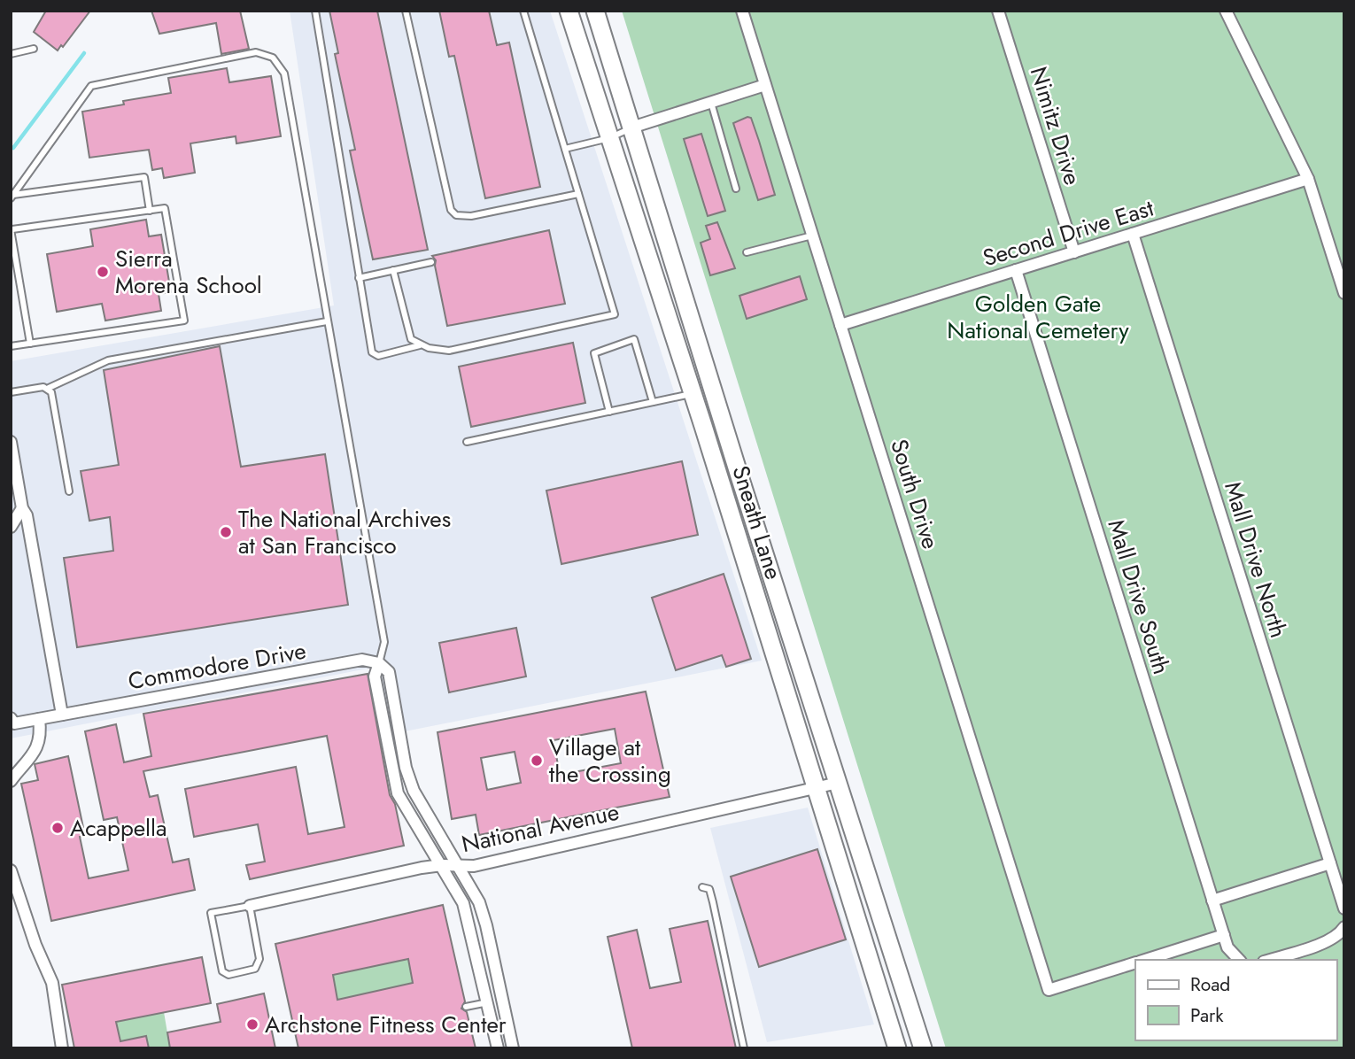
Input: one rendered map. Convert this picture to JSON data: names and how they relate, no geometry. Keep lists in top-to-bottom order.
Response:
{
  "streets": {
    "main road": ["Sneath Lane"],
    "street": [
      "Nimitz Drive",
      "Second Drive East",
      "South Drive",
      "Mall Drive North",
      "Mall Drive South",
      "Commodore Drive",
      "National Avenue"
    ]
  },
  "crossings": [
    ["Nimitz Drive", "Second Drive East"],
    ["Second Drive East", "South Drive"],
    ["Second Drive East", "Mall Drive North"],
    ["Second Drive East", "Mall Drive South"],
    ["Sneath Lane", "National Avenue"]
  ],
  "parks": ["Golden Gate National Cemetery"],
  "places": [
    "Sierra Morena School",
    "The National Archives at San Francisco",
    "Village at the Crossing",
    "Acappella",
    "Archstone Fitness Center"
  ],
  "legend": ["Road", "Park"]
}
